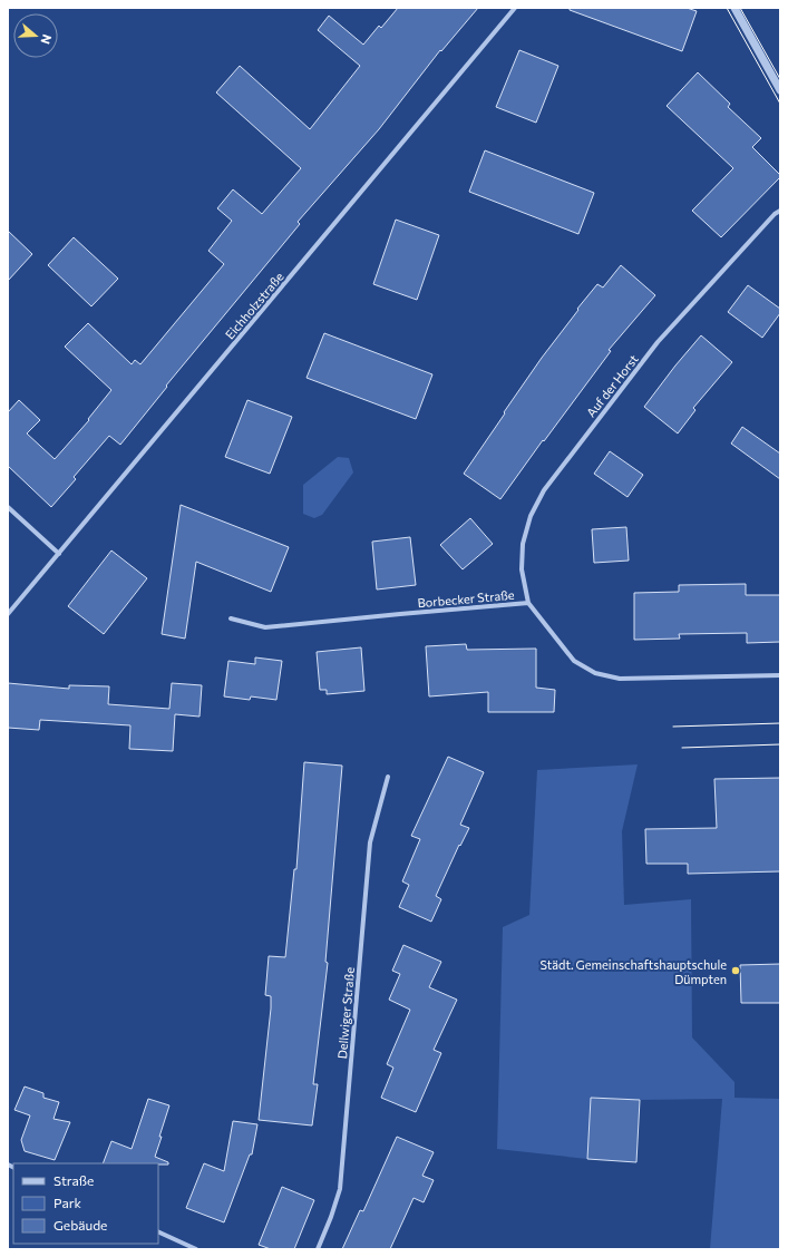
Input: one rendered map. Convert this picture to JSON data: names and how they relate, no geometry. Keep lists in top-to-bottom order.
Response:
{
  "streets": {
    "street": [
      "Eichholzstraße",
      "Auf der Horst",
      "Borbecker Straße",
      "Dellwiger Straße"
    ]
  },
  "crossings": [
    ["Auf der Horst", "Borbecker Straße"]
  ],
  "places": ["Städt. Gemeinschaftshauptschule Dümpten"],
  "legend": ["Straße", "Park", "Gebäude"],
  "north": "right"
}
